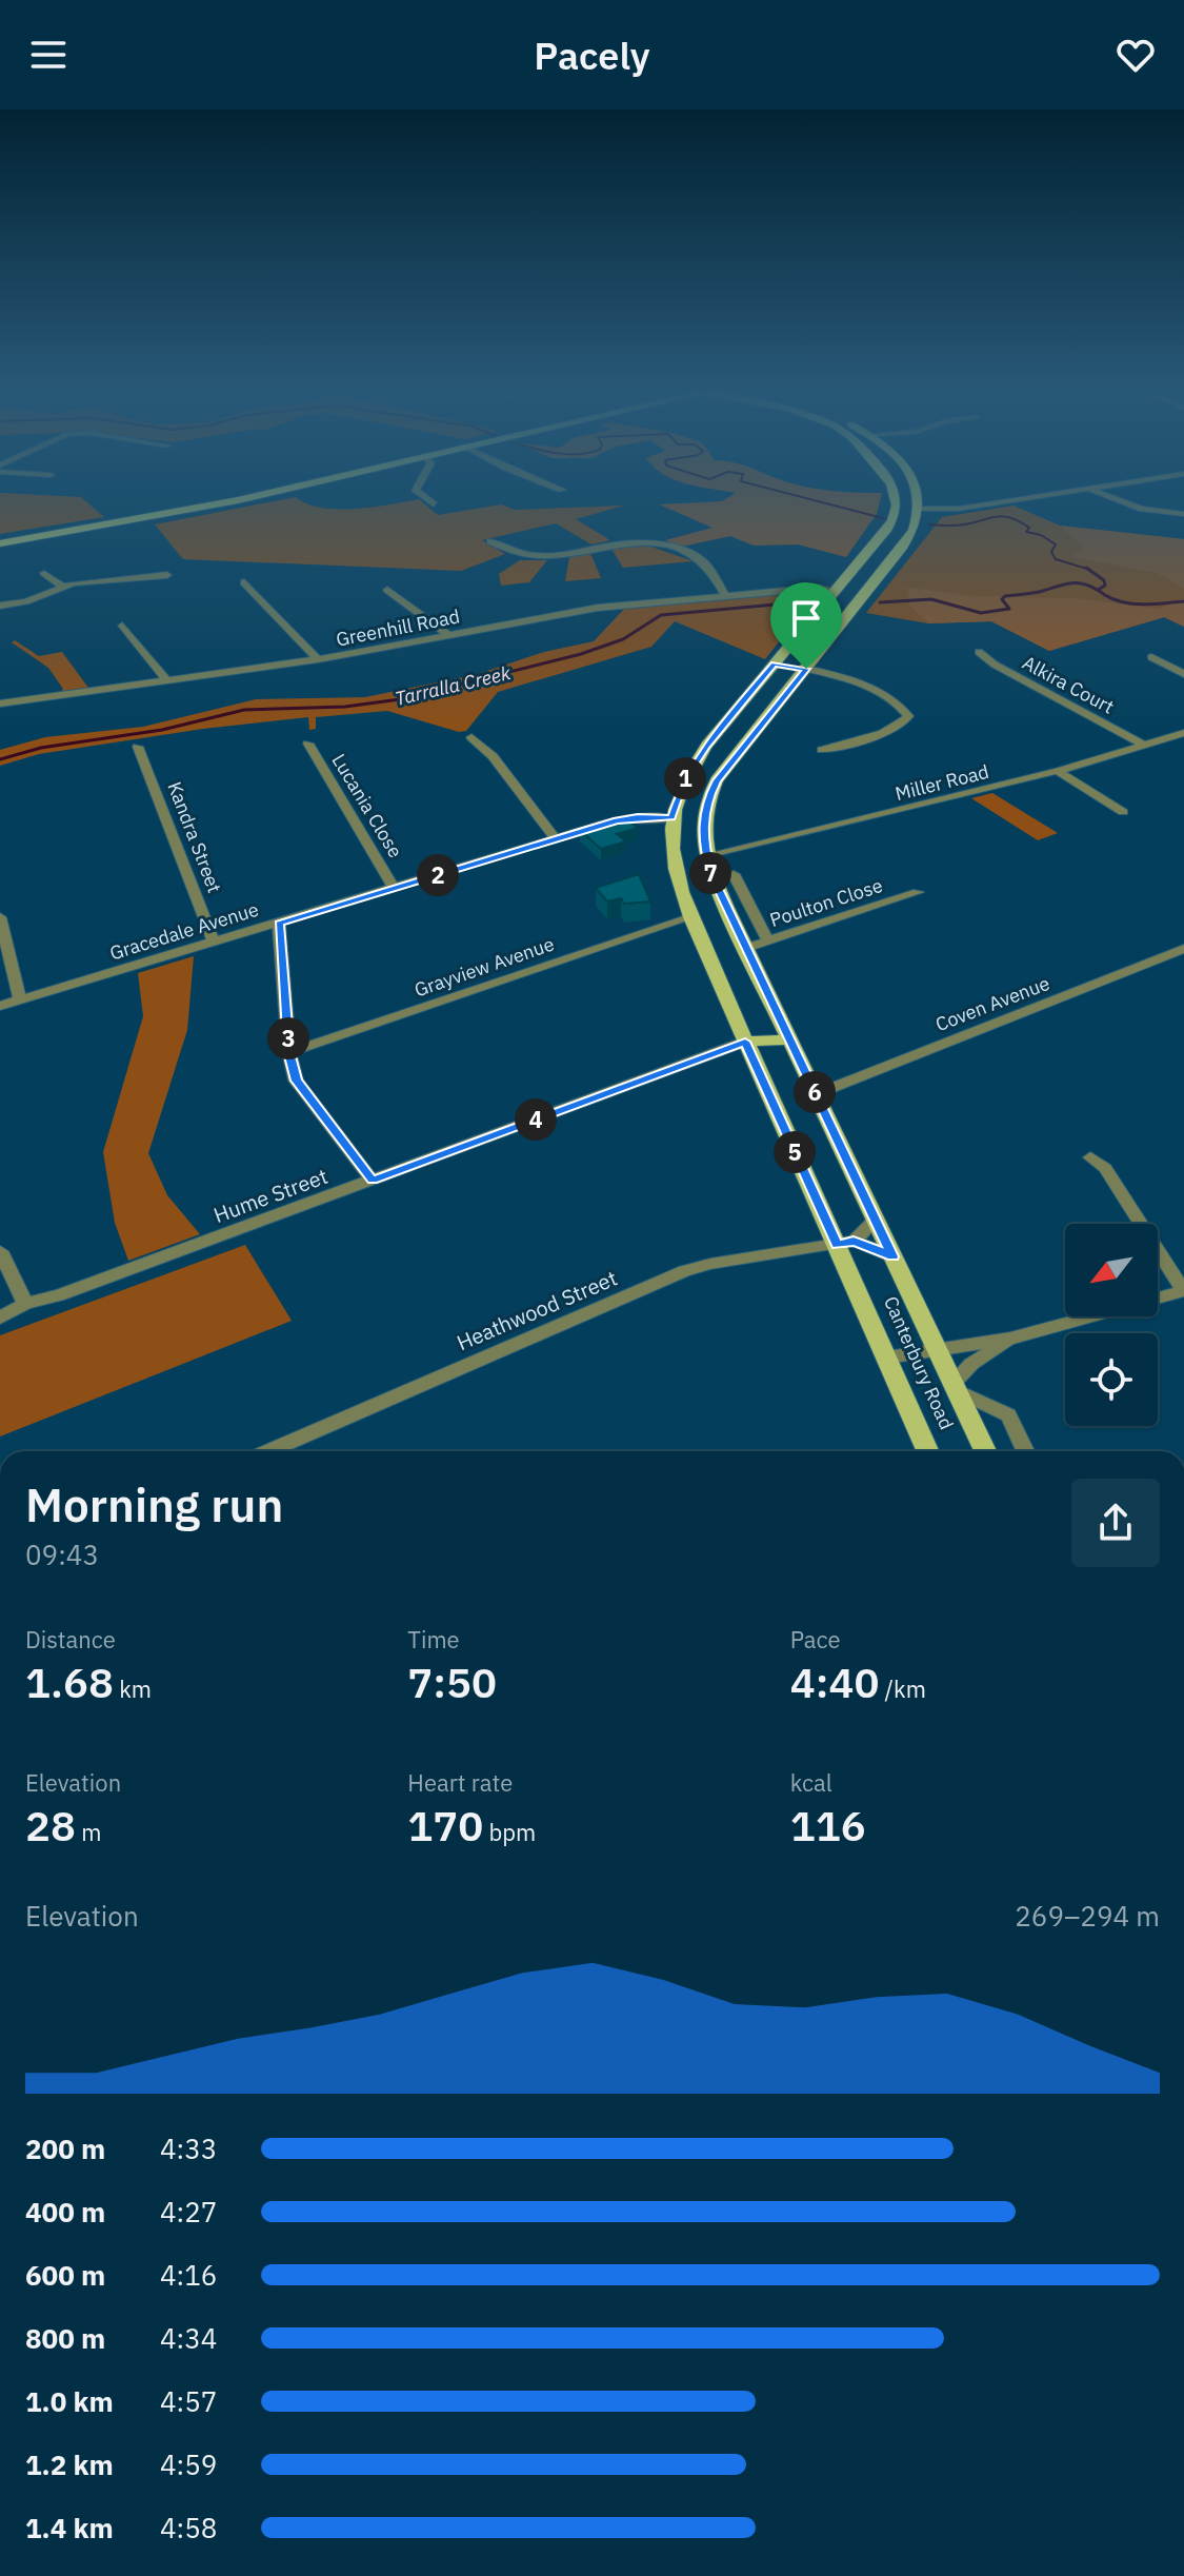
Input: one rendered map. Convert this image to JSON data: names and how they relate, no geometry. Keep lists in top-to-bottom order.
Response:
{
  "streets": {
    "main road": ["Canterbury Road"],
    "street": [
      "Greenhill Road",
      "Alkira Court",
      "Miller Road",
      "Lucania Close",
      "Kandra Street",
      "Poulton Close",
      "Gracedale Avenue",
      "Grayview Avenue",
      "Coven Avenue",
      "Hume Street",
      "Heathwood Street"
    ]
  },
  "crossings": [
    ["Greenhill Road", "Canterbury Road"],
    ["Alkira Court", "Miller Road"],
    ["Miller Road", "Canterbury Road"],
    ["Lucania Close", "Gracedale Avenue"],
    ["Kandra Street", "Gracedale Avenue"],
    ["Poulton Close", "Canterbury Road"],
    ["Gracedale Avenue", "Canterbury Road"],
    ["Grayview Avenue", "Canterbury Road"],
    ["Coven Avenue", "Canterbury Road"],
    ["Hume Street", "Canterbury Road"],
    ["Heathwood Street", "Canterbury Road"]
  ],
  "water": ["Tarralla Creek"],
  "north": "bottom left",
  "page": {
    "header": "Pacely",
    "pins": [
      "1",
      "7",
      "2",
      "3",
      "6",
      "4",
      "5"
    ],
    "heading": ["Morning run", "09:43"],
    "stats": [
      ["Distance", "1.68 km"],
      ["Time", "7:50"],
      ["Pace", "4:40 /km"],
      ["Elevation", "28 m"],
      ["Heart rate", "170 bpm"],
      ["kcal", "116"]
    ],
    "chart": ["Elevation", "269–294 m"],
    "list": [
      {
        "name": "200 m",
        "note": "4:33"
      },
      {
        "name": "400 m",
        "note": "4:27"
      },
      {
        "name": "600 m",
        "note": "4:16"
      },
      {
        "name": "800 m",
        "note": "4:34"
      },
      {
        "name": "1.0 km",
        "note": "4:57"
      },
      {
        "name": "1.2 km",
        "note": "4:59"
      },
      {
        "name": "1.4 km",
        "note": "4:58"
      }
    ]
  }
}
